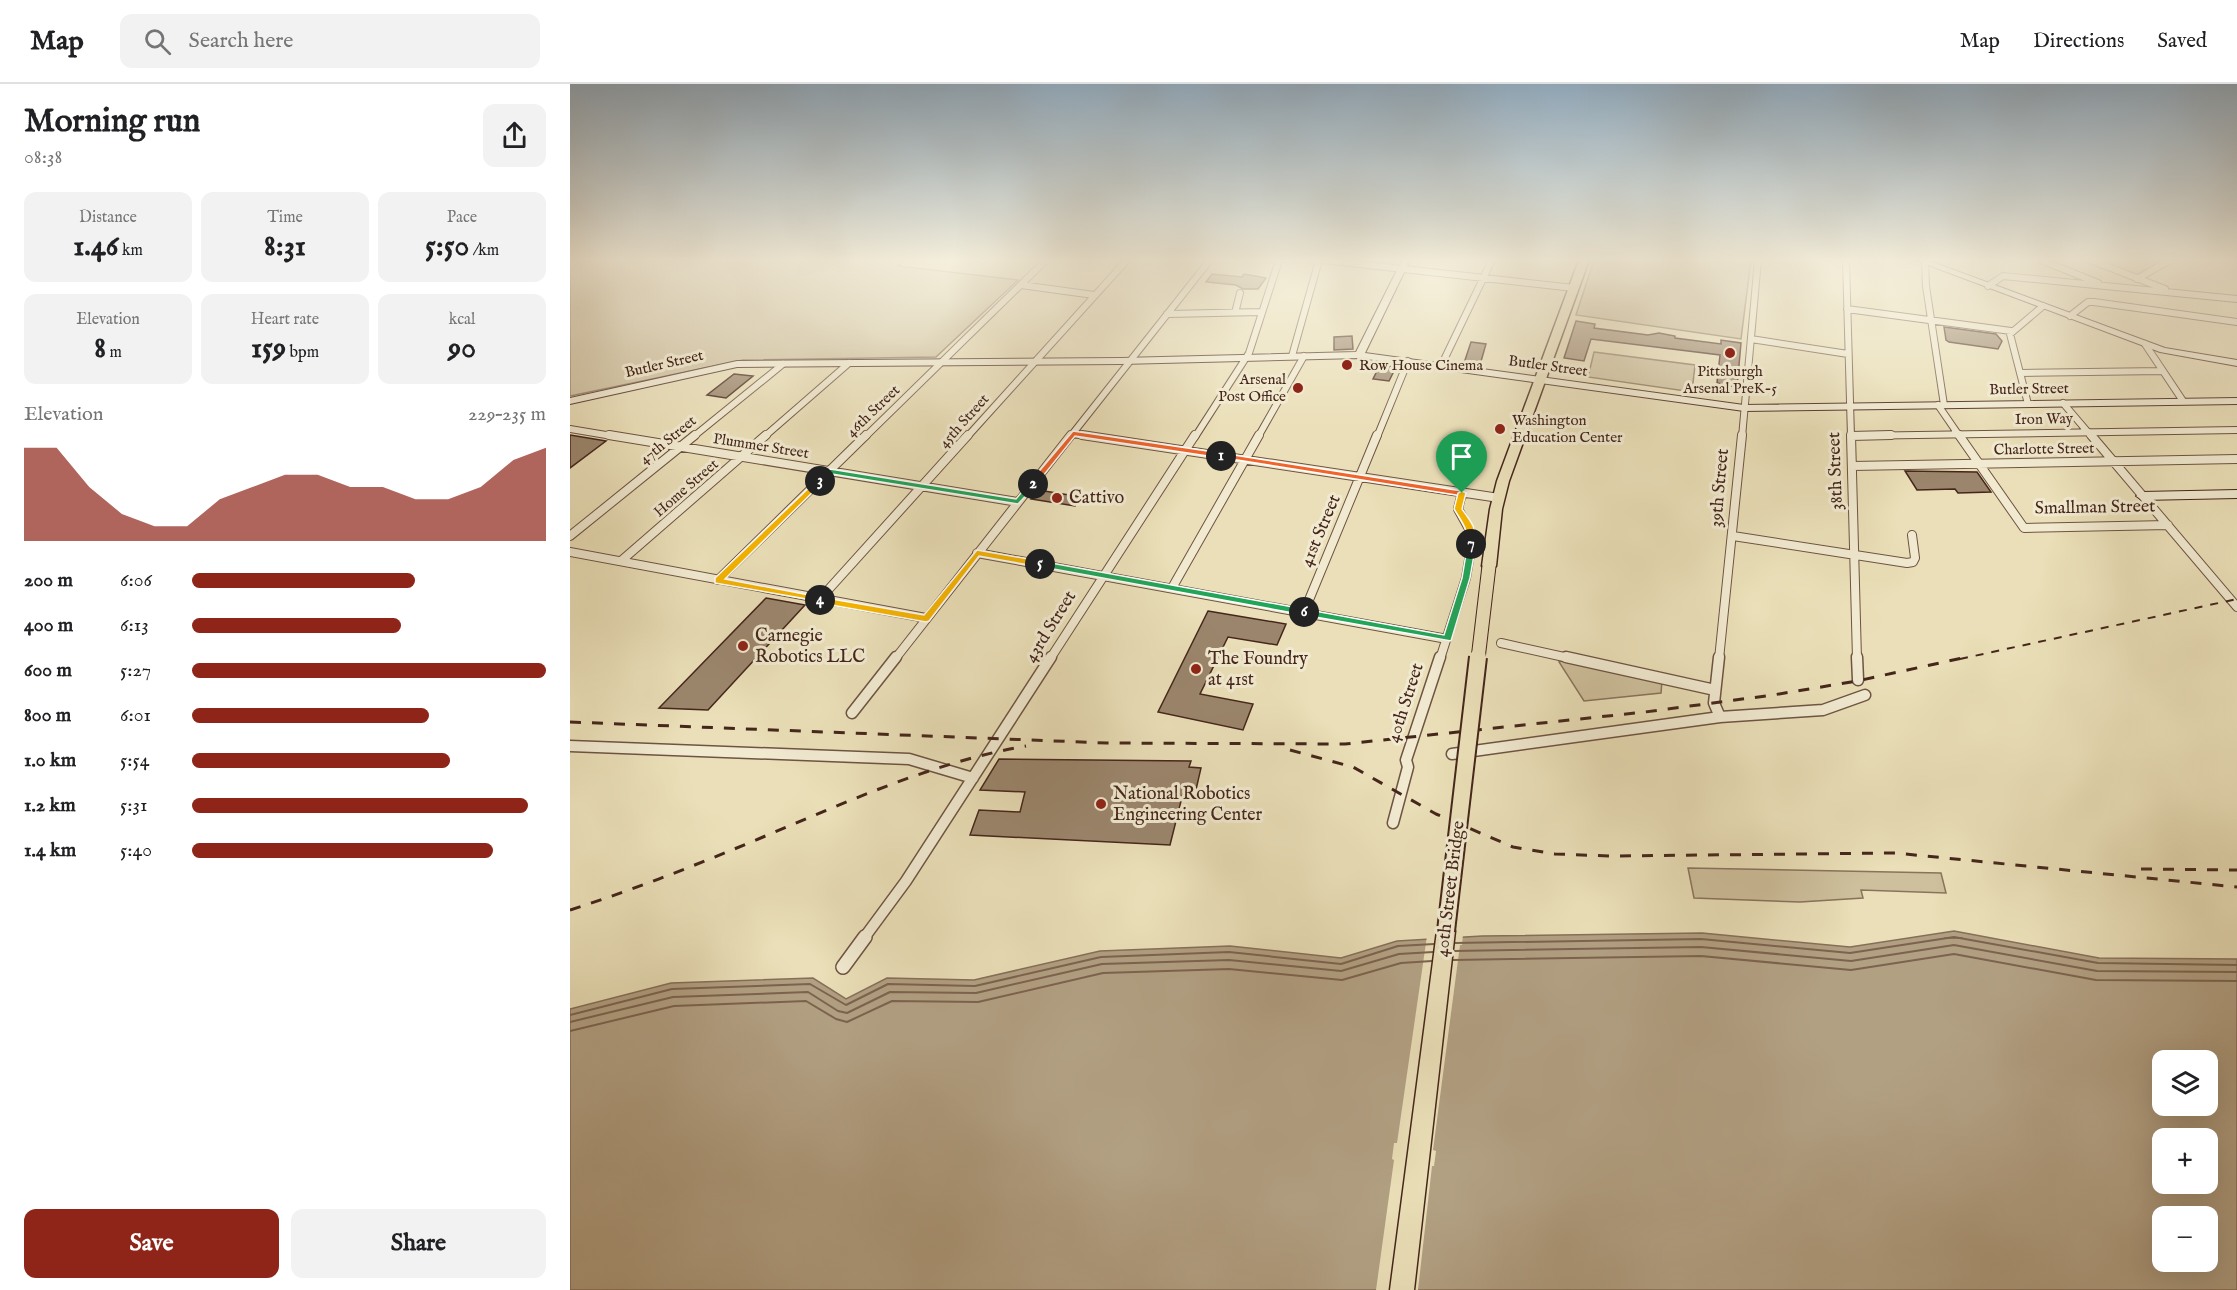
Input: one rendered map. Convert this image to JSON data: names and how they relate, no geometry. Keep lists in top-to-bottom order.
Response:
{
  "streets": {
    "main road": ["Butler Street", "Smallman Street", "40th Street Bridge"],
    "street": [
      "46th Street",
      "Iron Way",
      "45th Street",
      "47th Street",
      "Plummer Street",
      "Charlotte Street",
      "38th Street",
      "Home Street",
      "39th Street",
      "41st Street",
      "43rd Street",
      "40th Street"
    ]
  },
  "crossings": [
    ["Butler Street", "46th Street"],
    ["Butler Street", "45th Street"],
    ["Butler Street", "47th Street"],
    ["Butler Street", "38th Street"],
    ["Butler Street", "Home Street"],
    ["Butler Street", "39th Street"],
    ["Butler Street", "41st Street"],
    ["Butler Street", "43rd Street"],
    ["46th Street", "Plummer Street"],
    ["Iron Way", "38th Street"],
    ["45th Street", "Plummer Street"],
    ["47th Street", "Plummer Street"],
    ["Plummer Street", "Home Street"],
    ["Charlotte Street", "38th Street"],
    ["Charlotte Street", "Smallman Street"]
  ],
  "places": [
    "Pittsburgh Arsenal PreK-5",
    "Row House Cinema",
    "Arsenal Post Office",
    "Washington Education Center",
    "Cattivo",
    "Carnegie Robotics LLC",
    "The Foundry at 41st",
    "National Robotics Engineering Center"
  ],
  "page": {
    "header": "Map",
    "search": "Search here",
    "nav": ["Map", "Directions", "Saved"],
    "heading": ["Morning run", "08:38"],
    "stats": [
      ["Distance", "1.46 km"],
      ["Time", "8:31"],
      ["Pace", "5:50 /km"],
      ["Elevation", "8 m"],
      ["Heart rate", "159 bpm"],
      ["kcal", "90"]
    ],
    "chart": ["Elevation", "229–235 m"],
    "pins": [
      "1",
      "3",
      "2",
      "7",
      "5",
      "4",
      "6"
    ],
    "list": [
      {
        "name": "200 m",
        "note": "6:06"
      },
      {
        "name": "400 m",
        "note": "6:13"
      },
      {
        "name": "600 m",
        "note": "5:27"
      },
      {
        "name": "800 m",
        "note": "6:01"
      },
      {
        "name": "1.0 km",
        "note": "5:54"
      },
      {
        "name": "1.2 km",
        "note": "5:31"
      },
      {
        "name": "1.4 km",
        "note": "5:40"
      }
    ],
    "map_buttons": ["+", "−"],
    "buttons": ["Save", "Share"]
  }
}
